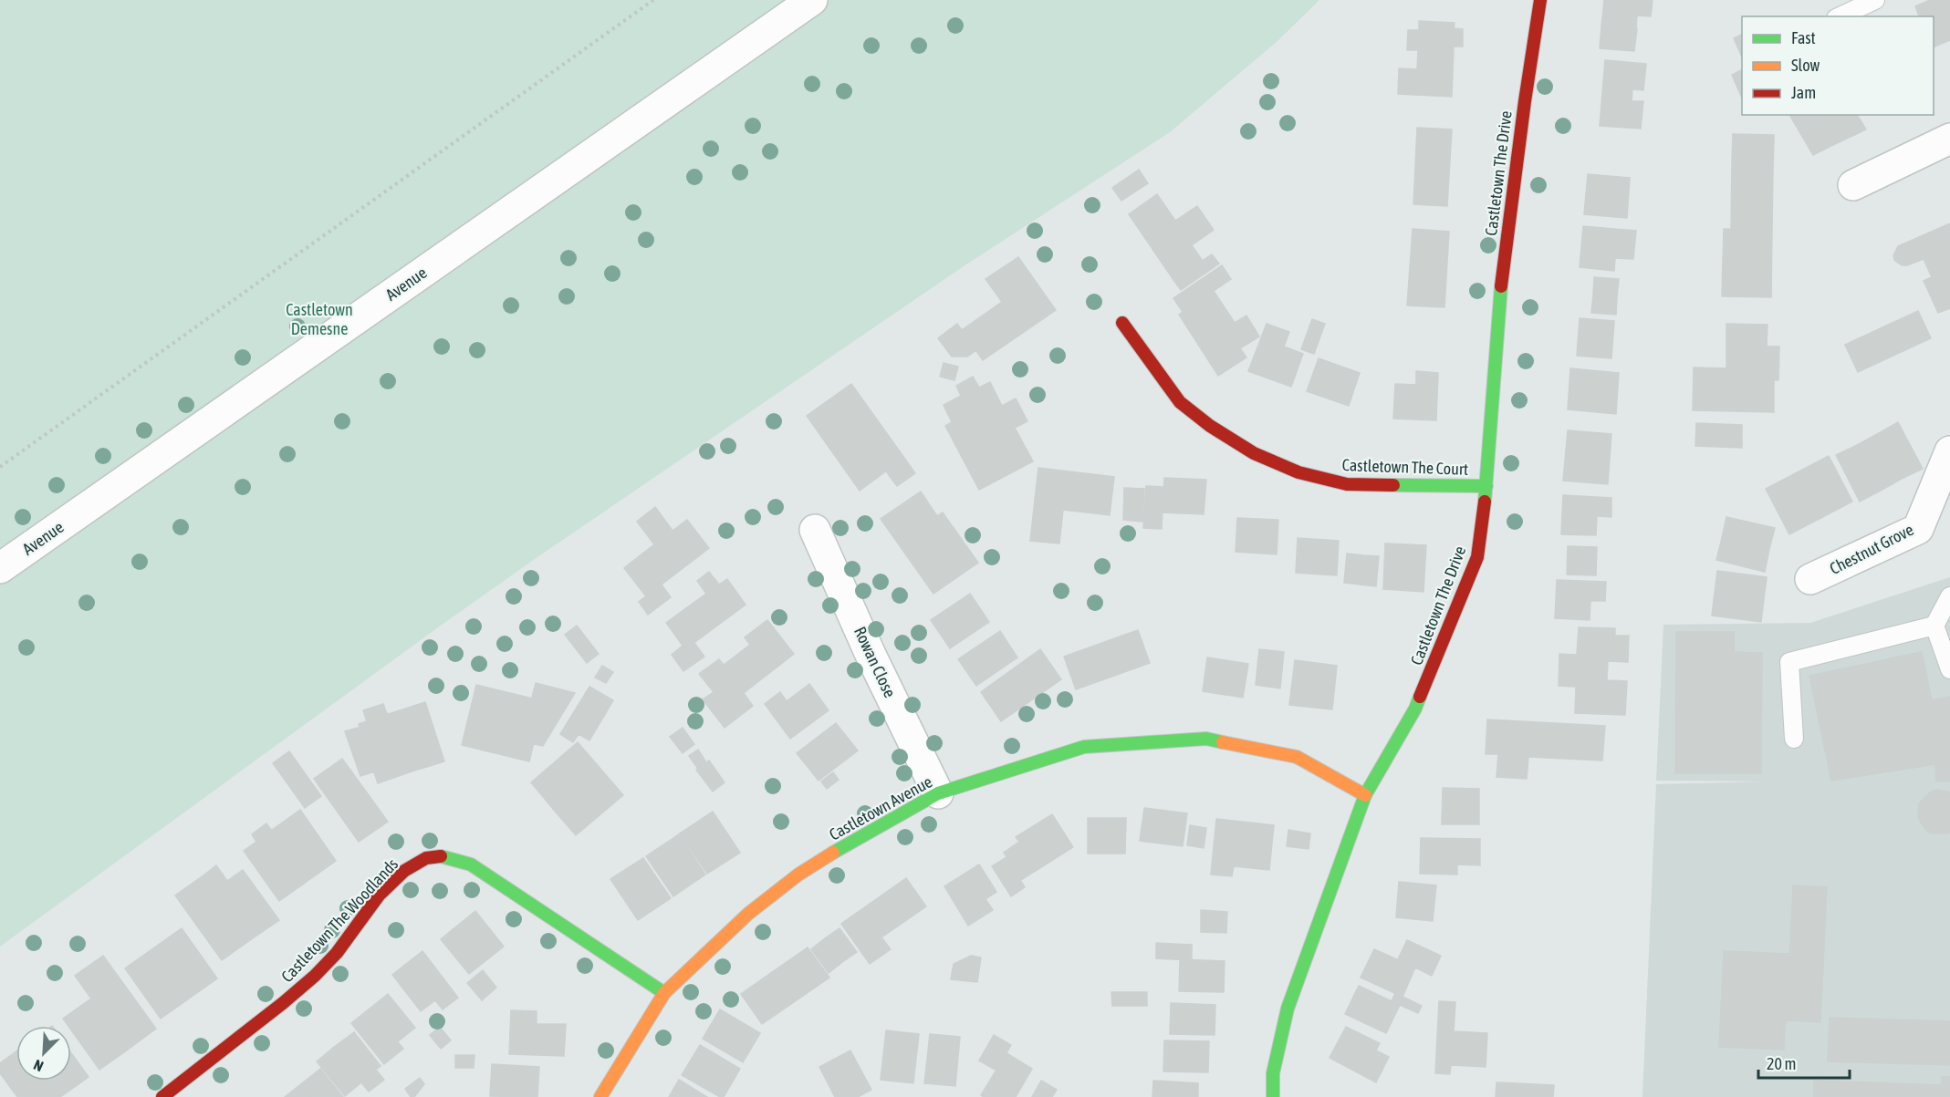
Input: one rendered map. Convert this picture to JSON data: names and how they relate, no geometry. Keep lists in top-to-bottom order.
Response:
{
  "streets": {
    "street": [
      "Castletown The Drive",
      "Avenue",
      "Castletown The Court",
      "Chestnut Grove",
      "Rowan Close",
      "Castletown Avenue",
      "Castletown The Woodlands"
    ]
  },
  "crossings": [
    ["Castletown The Drive", "Castletown The Court"],
    ["Castletown The Drive", "Castletown Avenue"],
    ["Rowan Close", "Castletown Avenue"],
    ["Castletown Avenue", "Castletown The Woodlands"]
  ],
  "parks": ["Castletown Demesne"],
  "legend": ["Fast", "Slow", "Jam"],
  "scale_bar": "20 m",
  "north": "bottom left"
}
